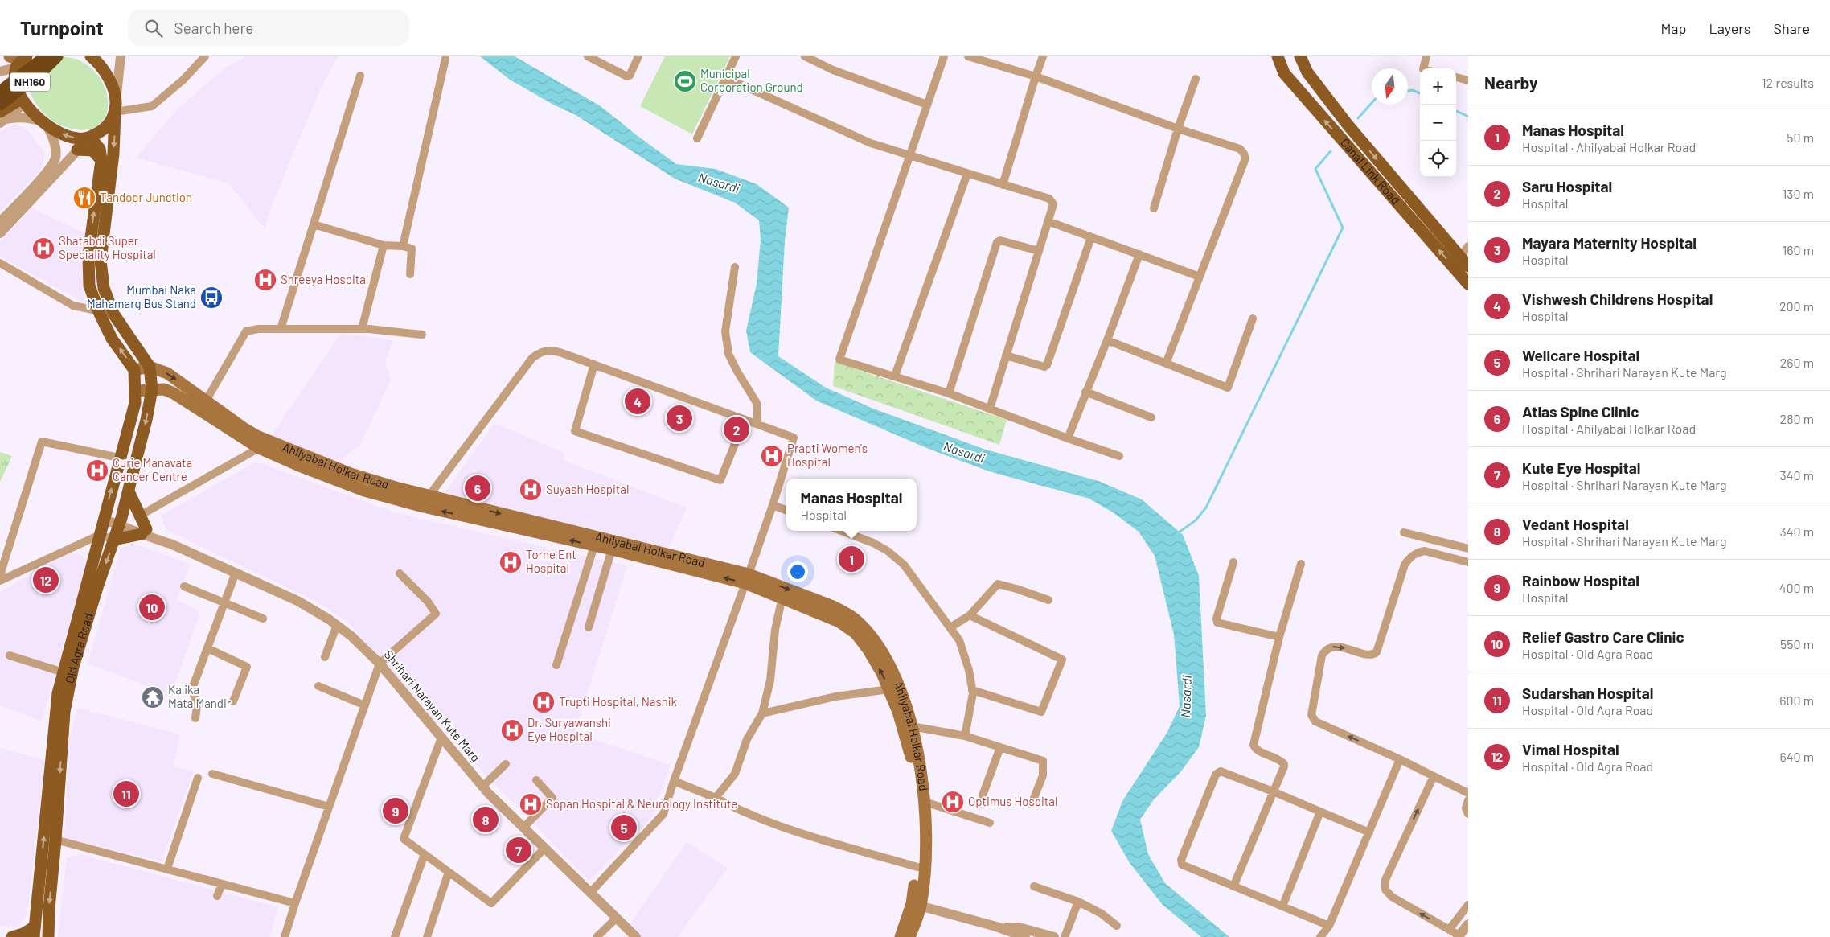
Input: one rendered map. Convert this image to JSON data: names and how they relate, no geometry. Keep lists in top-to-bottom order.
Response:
{
  "streets": {
    "highway": ["NH160"],
    "main road": ["Canal Link Road", "Ahilyabai Holkar Road", "Old Agra Road"],
    "street": ["Shrihari Narayan Kute Marg"]
  },
  "crossings": [
    ["Ahilyabai Holkar Road", "Old Agra Road"],
    ["Old Agra Road", "Shrihari Narayan Kute Marg"]
  ],
  "water": ["Nasardi"],
  "places": {
    "sports": ["Municipal Corporation Ground"],
    "restaurant": ["Tandoor Junction"],
    "hospital": [
      "Shatabdi Super Speciality Hospital",
      "Shreeya Hospital",
      "Prapti Women's Hospital",
      "Curie Manavata Cancer Centre",
      "Suyash Hospital",
      "Torne Ent Hospital",
      "Trupti Hospital, Nashik",
      "Dr. Suryawanshi Eye Hospital",
      "Optimus Hospital",
      "Sopan Hospital & Neurology Institute"
    ],
    "bus stop": ["Mumbai Naka Mahamarg Bus Stand"],
    "temple": ["Kalika Mata Mandir"]
  },
  "north": "bottom",
  "page": {
    "header": "Turnpoint",
    "search": "Search here",
    "nav": ["Map", "Layers", "Share"],
    "heading": ["Nearby", "12 results"],
    "map_buttons": ["+", "−"],
    "list": [
      {
        "mark": "1",
        "name": "Manas Hospital",
        "note": "Hospital · Ahilyabai Holkar Road",
        "value": "50 m"
      },
      {
        "mark": "2",
        "name": "Saru Hospital",
        "note": "Hospital",
        "value": "130 m"
      },
      {
        "mark": "3",
        "name": "Mayara Maternity Hospital",
        "note": "Hospital",
        "value": "160 m"
      },
      {
        "mark": "4",
        "name": "Vishwesh Childrens Hospital",
        "note": "Hospital",
        "value": "200 m"
      },
      {
        "mark": "5",
        "name": "Wellcare Hospital",
        "note": "Hospital · Shrihari Narayan Kute Marg",
        "value": "260 m"
      },
      {
        "mark": "6",
        "name": "Atlas Spine Clinic",
        "note": "Hospital · Ahilyabai Holkar Road",
        "value": "280 m"
      },
      {
        "mark": "7",
        "name": "Kute Eye Hospital",
        "note": "Hospital · Shrihari Narayan Kute Marg",
        "value": "340 m"
      },
      {
        "mark": "8",
        "name": "Vedant Hospital",
        "note": "Hospital · Shrihari Narayan Kute Marg",
        "value": "340 m"
      },
      {
        "mark": "9",
        "name": "Rainbow Hospital",
        "note": "Hospital",
        "value": "400 m"
      },
      {
        "mark": "10",
        "name": "Relief Gastro Care Clinic",
        "note": "Hospital · Old Agra Road",
        "value": "550 m"
      },
      {
        "mark": "11",
        "name": "Sudarshan Hospital",
        "note": "Hospital · Old Agra Road",
        "value": "600 m"
      },
      {
        "mark": "12",
        "name": "Vimal Hospital",
        "note": "Hospital · Old Agra Road",
        "value": "640 m"
      }
    ],
    "pins": [
      "4",
      "3",
      "2",
      "6",
      "1",
      "12",
      "10",
      "11",
      "9",
      "8",
      "5",
      "7"
    ],
    "popup": ["Manas Hospital", "Hospital"]
  }
}
